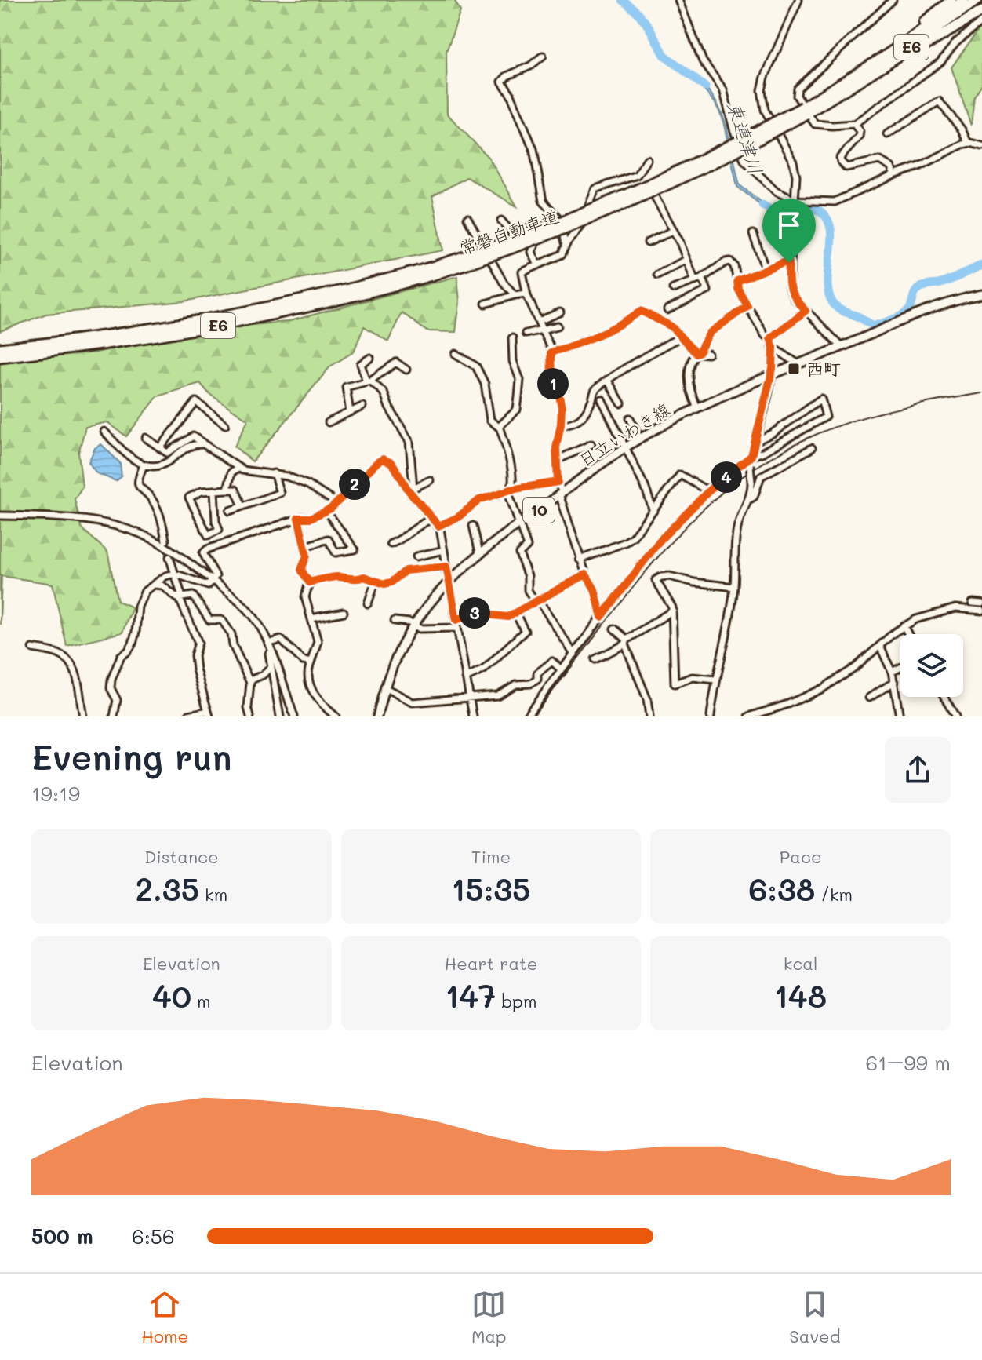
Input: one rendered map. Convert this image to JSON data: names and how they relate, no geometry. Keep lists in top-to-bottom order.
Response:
{
  "streets": {
    "highway": ["E6", "常磐自動車道"],
    "main road": ["日立いわき線", "10"]
  },
  "water": ["東連津川"],
  "places": {
    "transit": ["西町"]
  },
  "page": {
    "pins": [
      "1",
      "4",
      "2",
      "3"
    ],
    "heading": ["Evening run", "19:19"],
    "stats": [
      ["Distance", "2.35 km"],
      ["Time", "15:35"],
      ["Pace", "6:38 /km"],
      ["Elevation", "40 m"],
      ["Heart rate", "147 bpm"],
      ["kcal", "148"]
    ],
    "chart": ["Elevation", "61–99 m"],
    "list": [
      {
        "name": "500 m",
        "note": "6:56"
      }
    ],
    "tabs": ["Home", "Map", "Saved"]
  }
}
